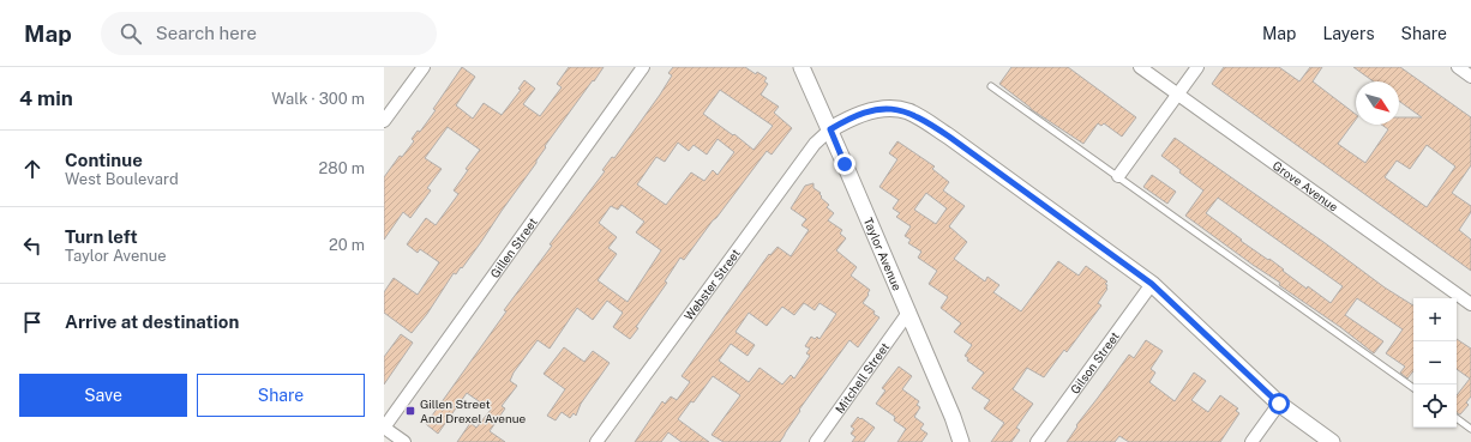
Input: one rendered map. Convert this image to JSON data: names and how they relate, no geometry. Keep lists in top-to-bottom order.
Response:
{
  "streets": {
    "street": [
      "Grove Avenue",
      "Gillen Street",
      "Taylor Avenue",
      "Webster Street",
      "Gilson Street",
      "Mitchell Street"
    ]
  },
  "crossings": [
    ["Taylor Avenue", "Webster Street"],
    ["Taylor Avenue", "Mitchell Street"]
  ],
  "places": {
    "transit": ["Gillen Street And Drexel Avenue"]
  },
  "north": "bottom right",
  "page": {
    "header": "Map",
    "search": "Search here",
    "nav": ["Map", "Layers", "Share"],
    "heading": ["4 min", "Walk · 300 m"],
    "list": [
      ["Continue", "West Boulevard", "280 m"],
      ["Turn left", "Taylor Avenue", "20 m"],
      "Arrive at destination"
    ],
    "map_buttons": ["+", "−"],
    "buttons": ["Save", "Share"]
  }
}
